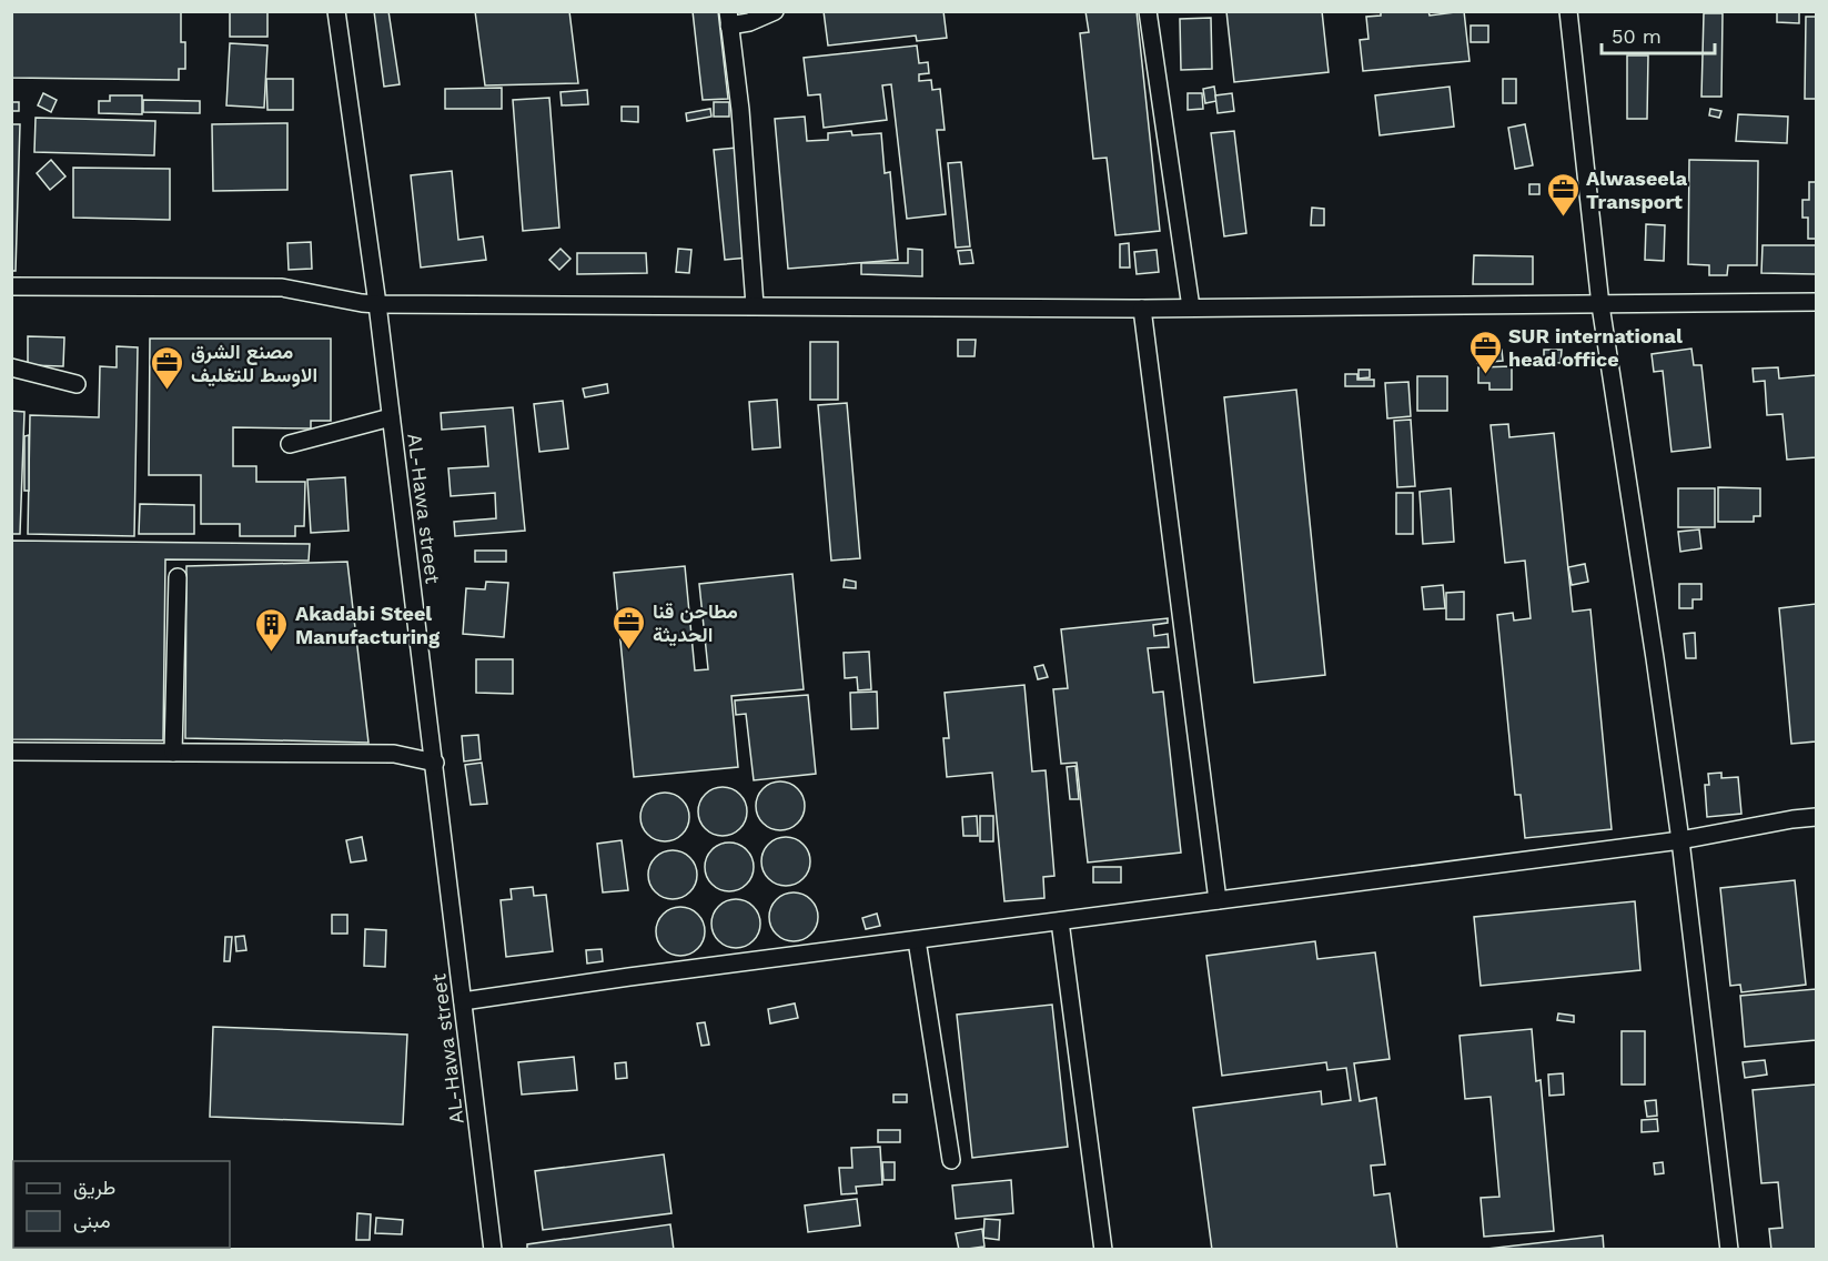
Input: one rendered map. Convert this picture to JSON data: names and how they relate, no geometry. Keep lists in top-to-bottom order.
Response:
{
  "streets": {
    "street": ["AL-Hawa street"]
  },
  "places": {
    "office": [
      "Alwaseela Transport",
      "SUR international head office",
      "مصنع الشرق الاوسط للتغليف",
      "مطاحن قنا الحديثة"
    ],
    "building": ["Akadabi Steel Manufacturing"]
  },
  "legend": ["طريق", "مبنى"],
  "scale_bar": "50 m"
}
